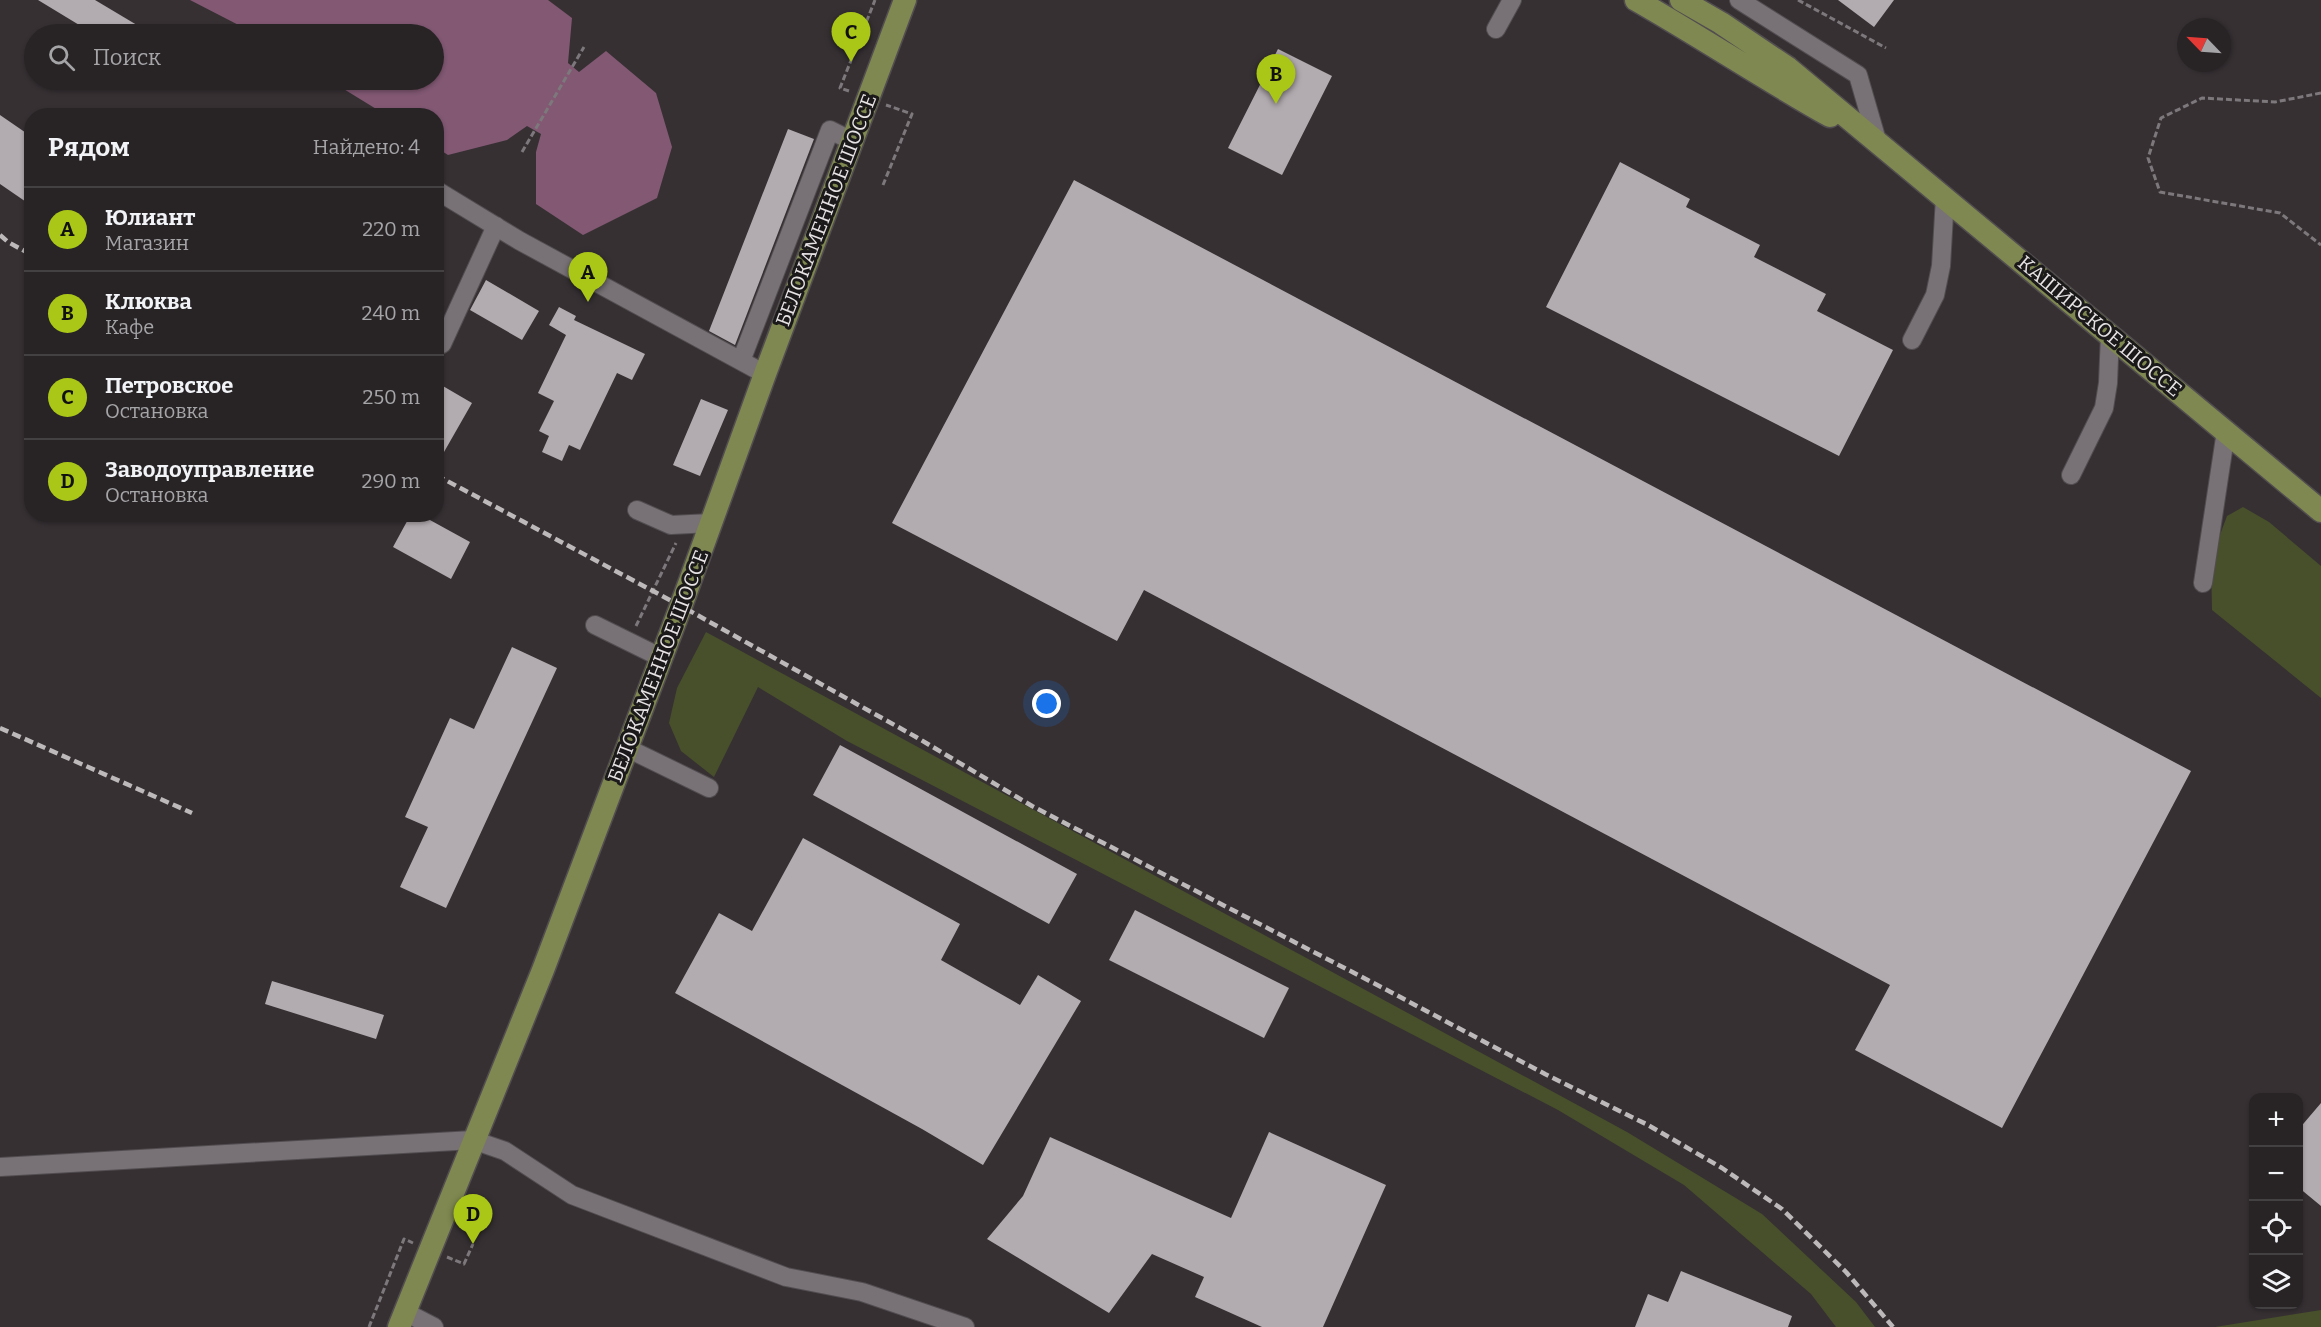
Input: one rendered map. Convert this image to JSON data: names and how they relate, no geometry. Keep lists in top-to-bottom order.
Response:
{
  "streets": {
    "main road": ["БЕЛОКАМЕННОЕ ШОССЕ", "КАШИРСКОЕ ШОССЕ"]
  },
  "north": "top left",
  "page": {
    "pins": [
      "C",
      "B",
      "A",
      "D"
    ],
    "search": "Поиск",
    "heading": ["Рядом", "Найдено: 4"],
    "list": [
      {
        "mark": "A",
        "name": "Юлиант",
        "note": "Магазин",
        "value": "220 m"
      },
      {
        "mark": "B",
        "name": "Клюква",
        "note": "Кафе",
        "value": "240 m"
      },
      {
        "mark": "C",
        "name": "Петровское",
        "note": "Остановка",
        "value": "250 m"
      },
      {
        "mark": "D",
        "name": "Заводоуправление",
        "note": "Остановка",
        "value": "290 m"
      }
    ],
    "map_buttons": ["+", "−"]
  }
}
